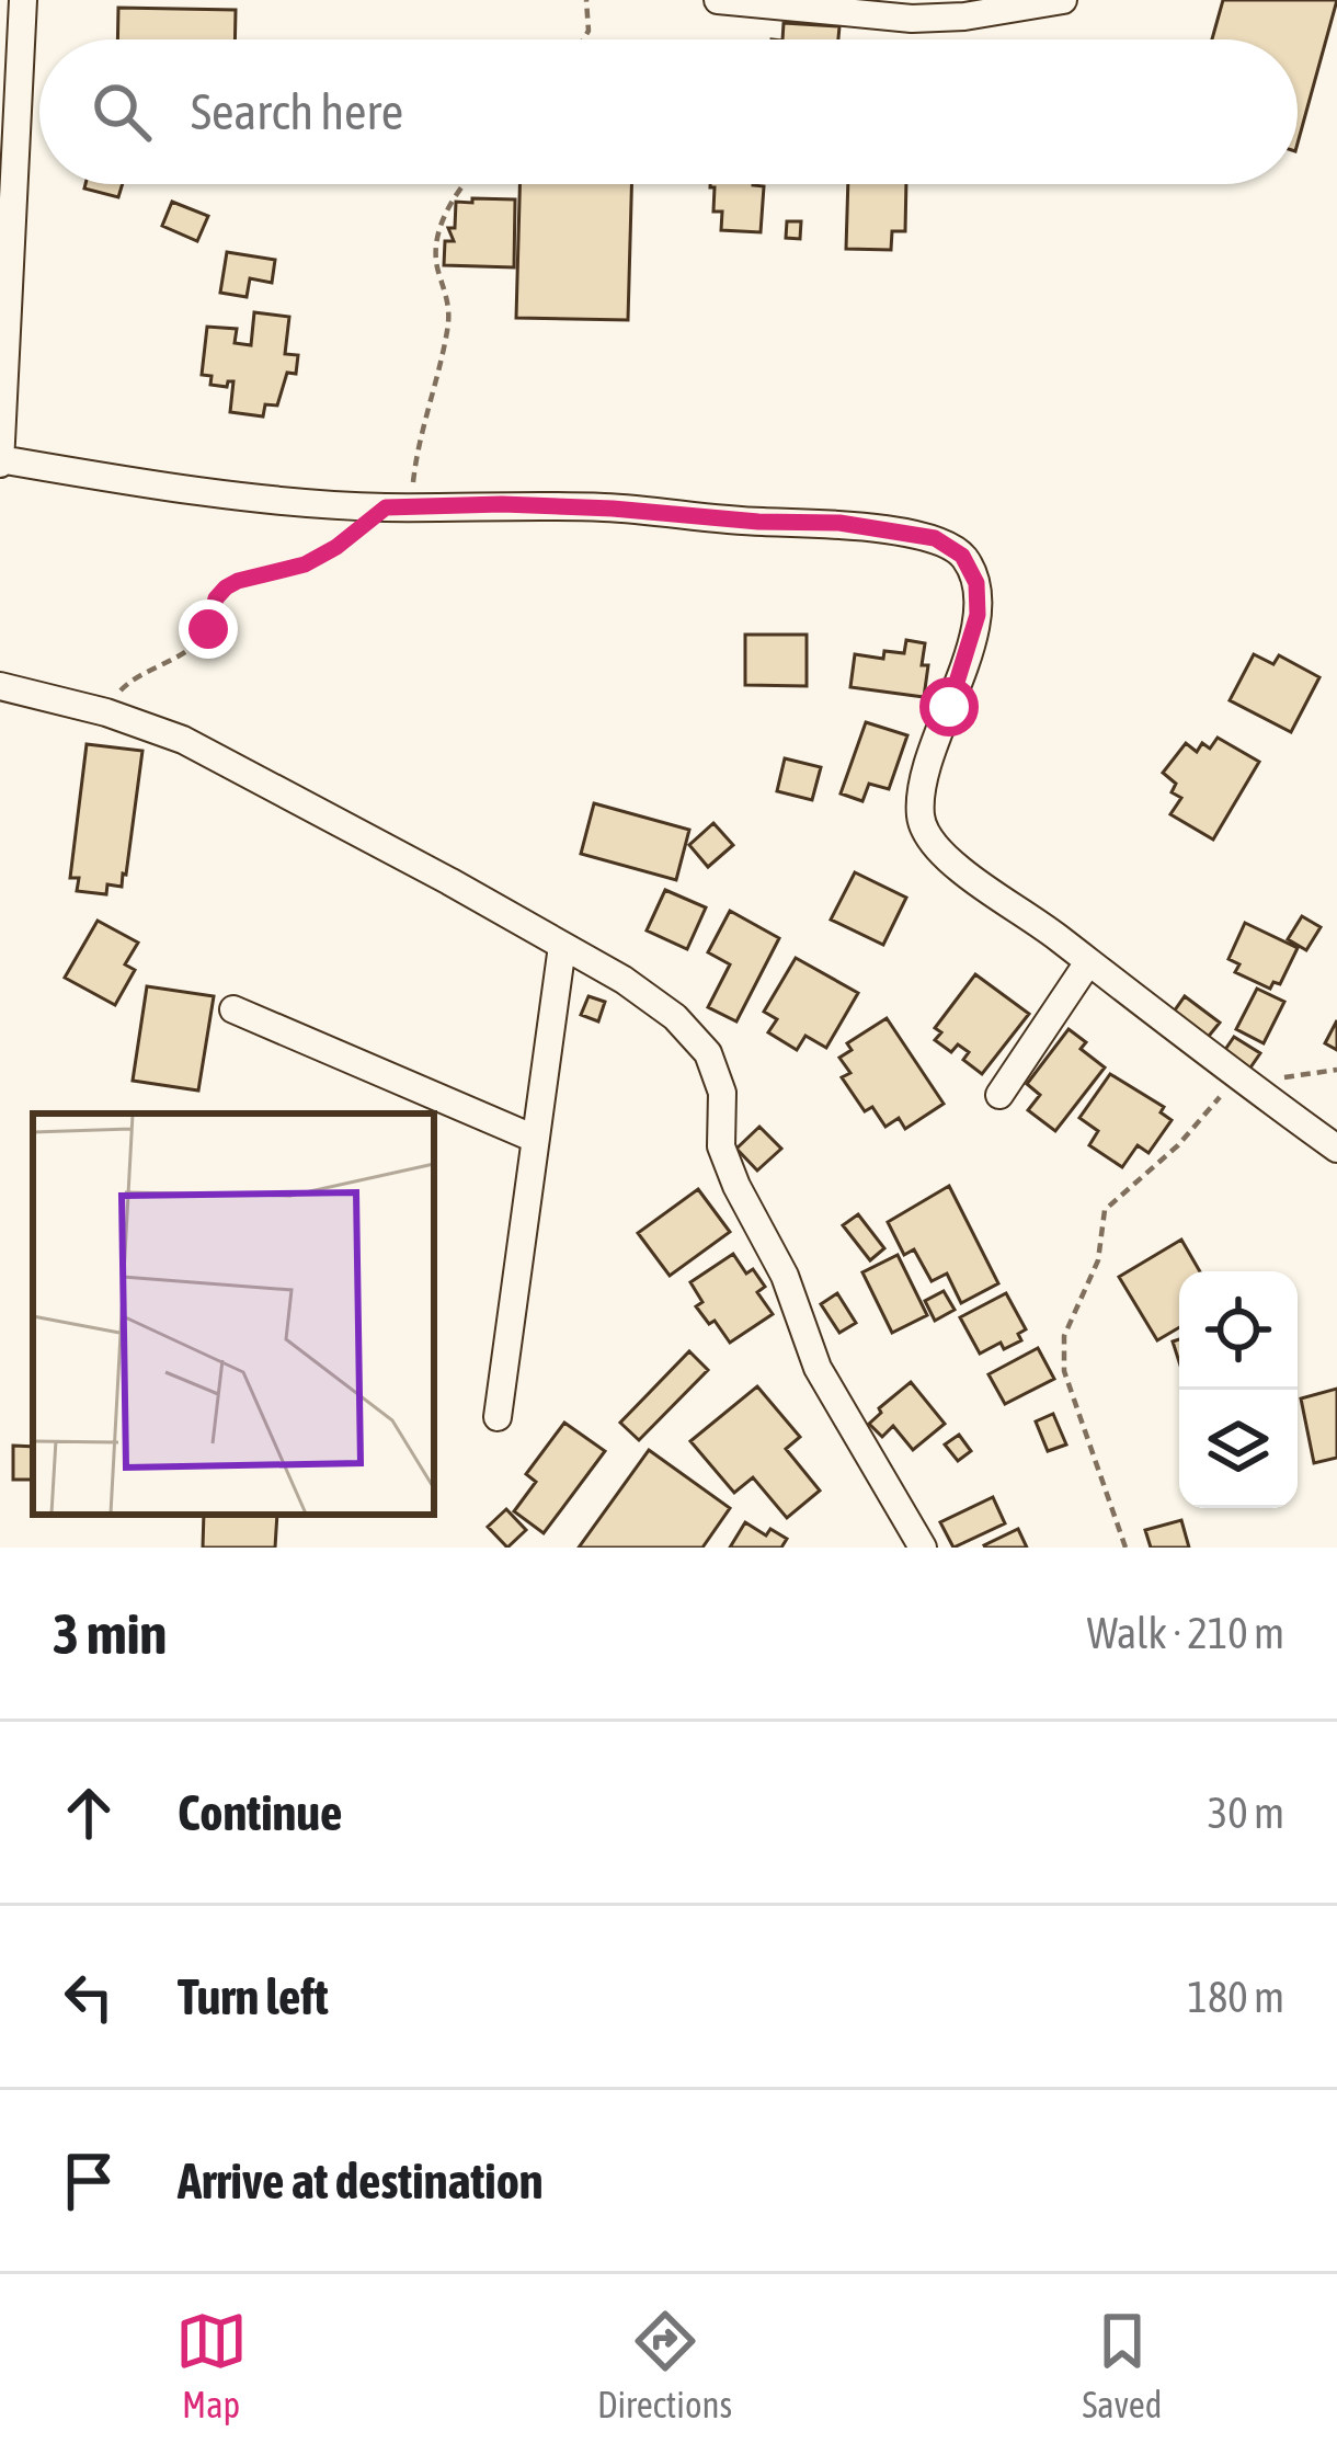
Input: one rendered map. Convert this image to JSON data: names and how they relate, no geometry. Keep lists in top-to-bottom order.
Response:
{
  "page": {
    "search": "Search here",
    "heading": ["3 min", "Walk · 210 m"],
    "list": [
      ["Continue", "30 m"],
      ["Turn left", "180 m"],
      "Arrive at destination"
    ],
    "nav": ["Map", "Directions", "Saved"]
  }
}
